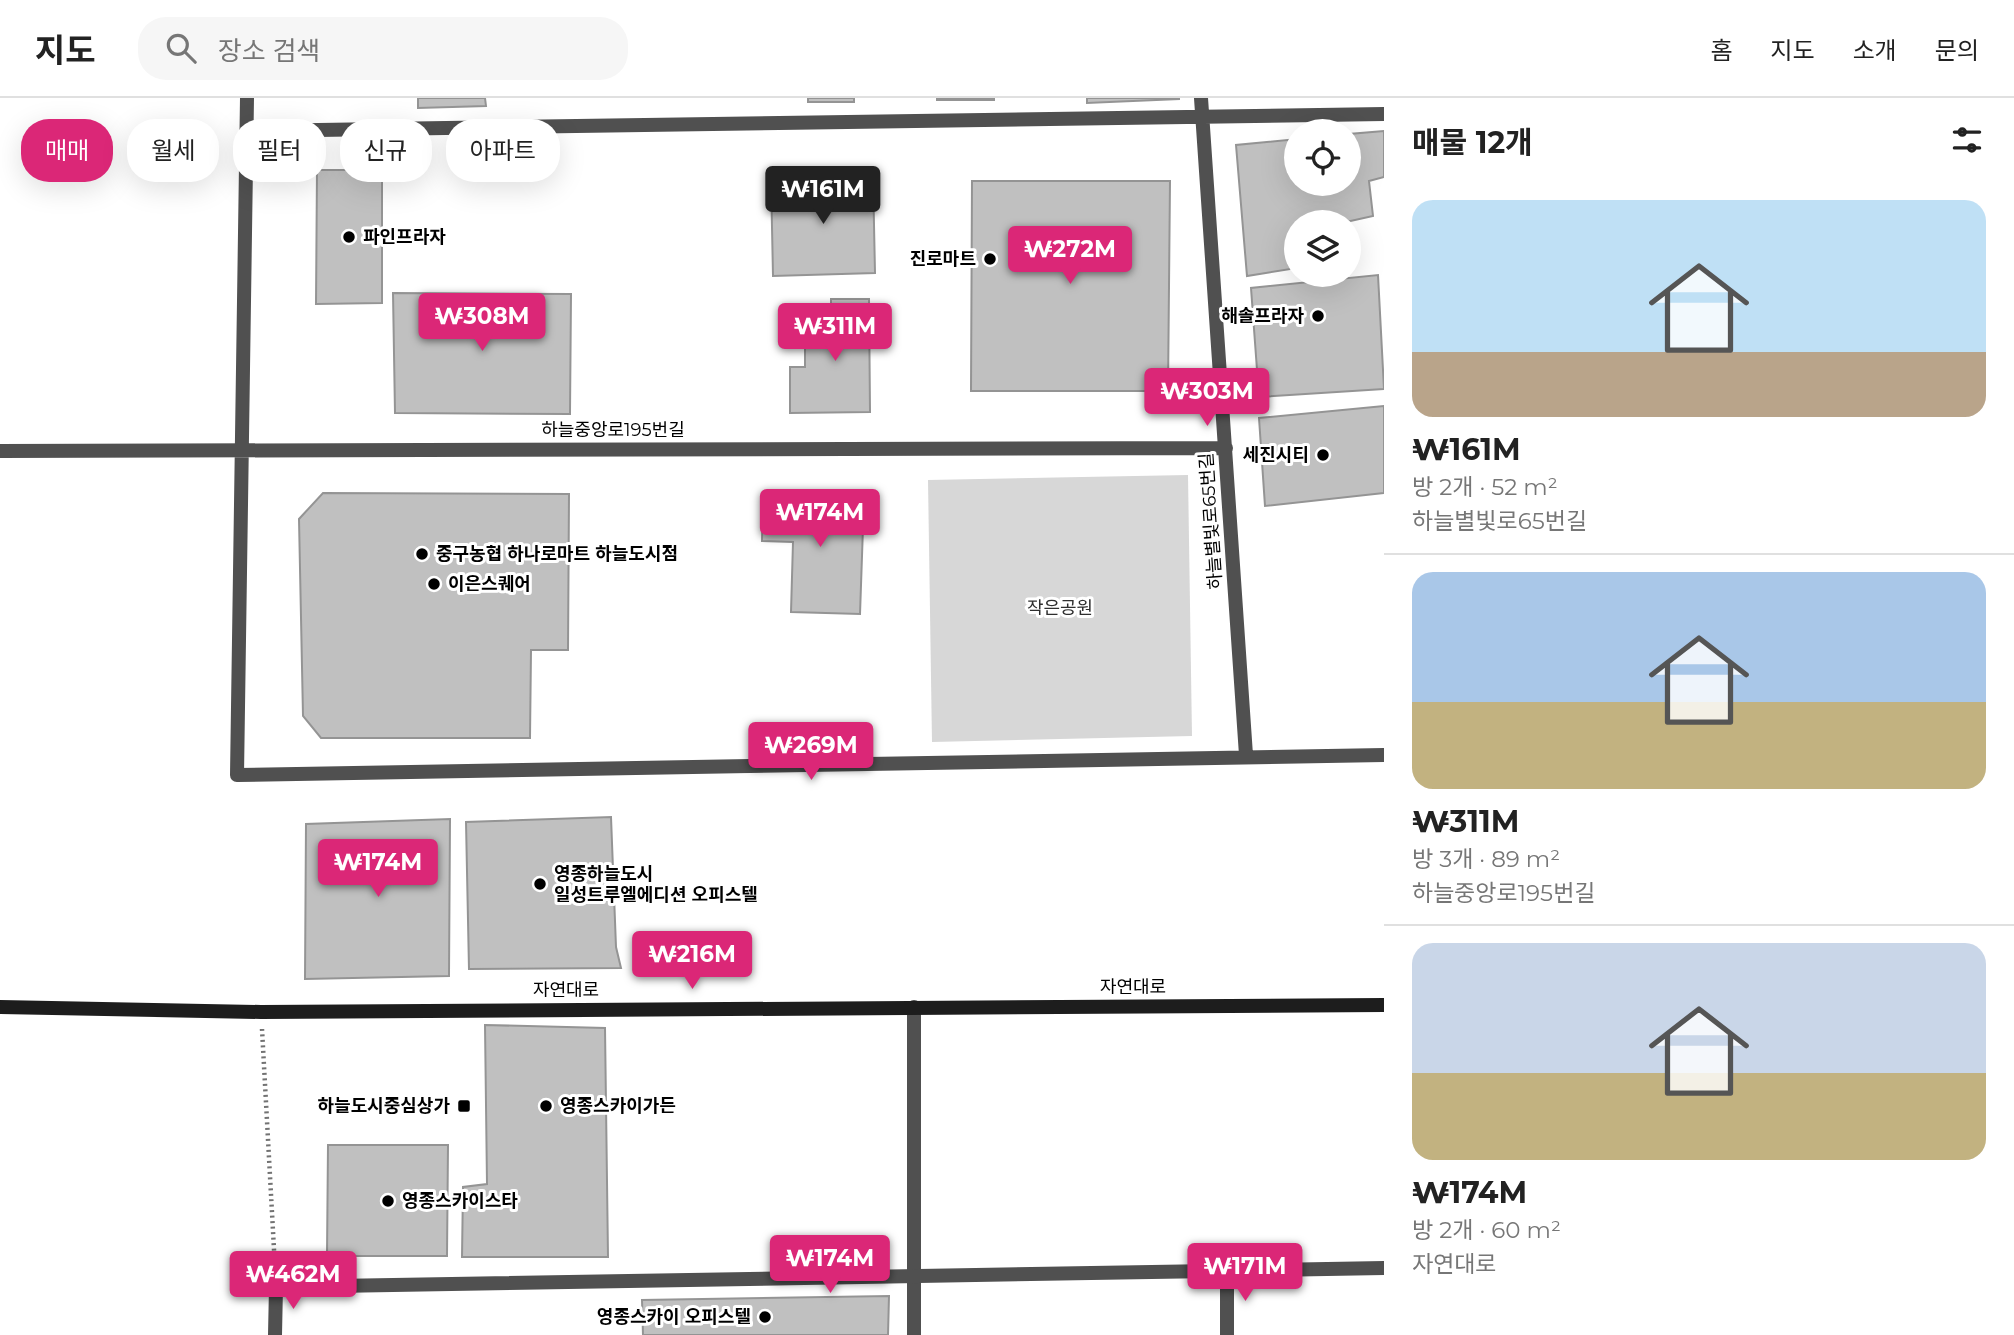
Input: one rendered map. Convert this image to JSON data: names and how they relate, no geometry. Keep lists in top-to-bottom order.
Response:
{
  "streets": {
    "main road": ["자연대로"],
    "street": ["하늘중앙로195번길", "하늘별빛로65번길"]
  },
  "crossings": [
    ["하늘중앙로195번길", "하늘별빛로65번길"]
  ],
  "parks": ["작은공원"],
  "places": {
    "other": [
      "파인프라자",
      "진로마트",
      "해솔프라자",
      "세진시티",
      "중구농협 하나로마트 하늘도시점",
      "이은스퀘어",
      "영종하늘도시 일성트루엘에디션 오피스텔",
      "영종스카이가든",
      "영종스카이스타",
      "영종스카이 오피스텔"
    ],
    "transit": ["하늘도시중심상가"]
  },
  "page": {
    "header": "지도",
    "search": "장소 검색",
    "nav": [
      "홈",
      "지도",
      "소개",
      "문의"
    ],
    "heading": "매물 12개",
    "chip": [
      "매매",
      "월세",
      "필터",
      "신규",
      "아파트"
    ],
    "price": [
      "₩161M",
      "₩272M",
      "₩308M",
      "₩311M",
      "₩303M",
      "₩174M",
      "₩269M",
      "₩174M",
      "₩216M",
      "₩174M",
      "₩171M",
      "₩462M"
    ],
    "list": [
      {
        "name": "₩161M",
        "note": "방 2개 · 52 m² · 하늘별빛로65번길"
      },
      {
        "name": "₩311M",
        "note": "방 3개 · 89 m² · 하늘중앙로195번길"
      },
      {
        "name": "₩174M",
        "note": "방 2개 · 60 m² · 자연대로"
      }
    ]
  }
}
